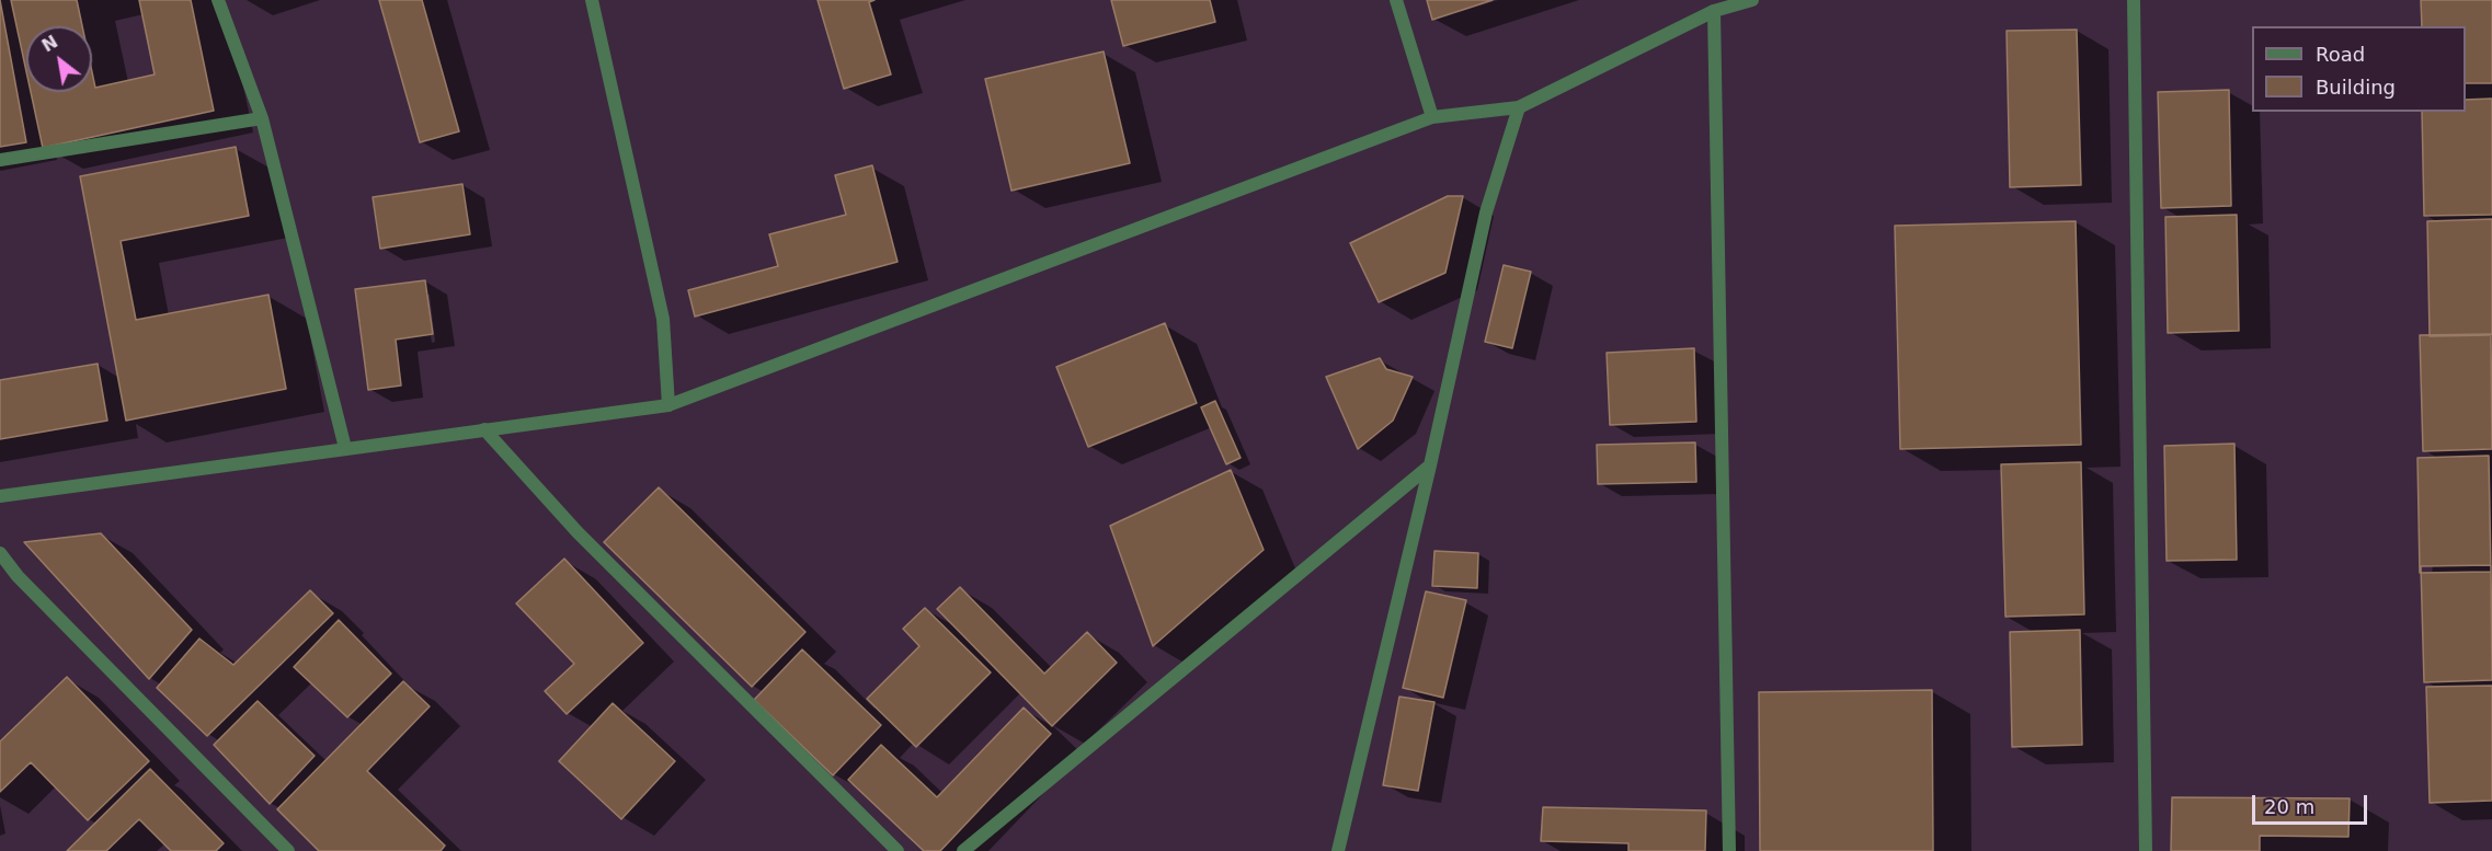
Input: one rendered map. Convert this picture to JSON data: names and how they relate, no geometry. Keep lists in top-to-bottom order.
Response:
{
  "legend": ["Road", "Building"],
  "scale_bar": "20 m",
  "north": "top left"
}
